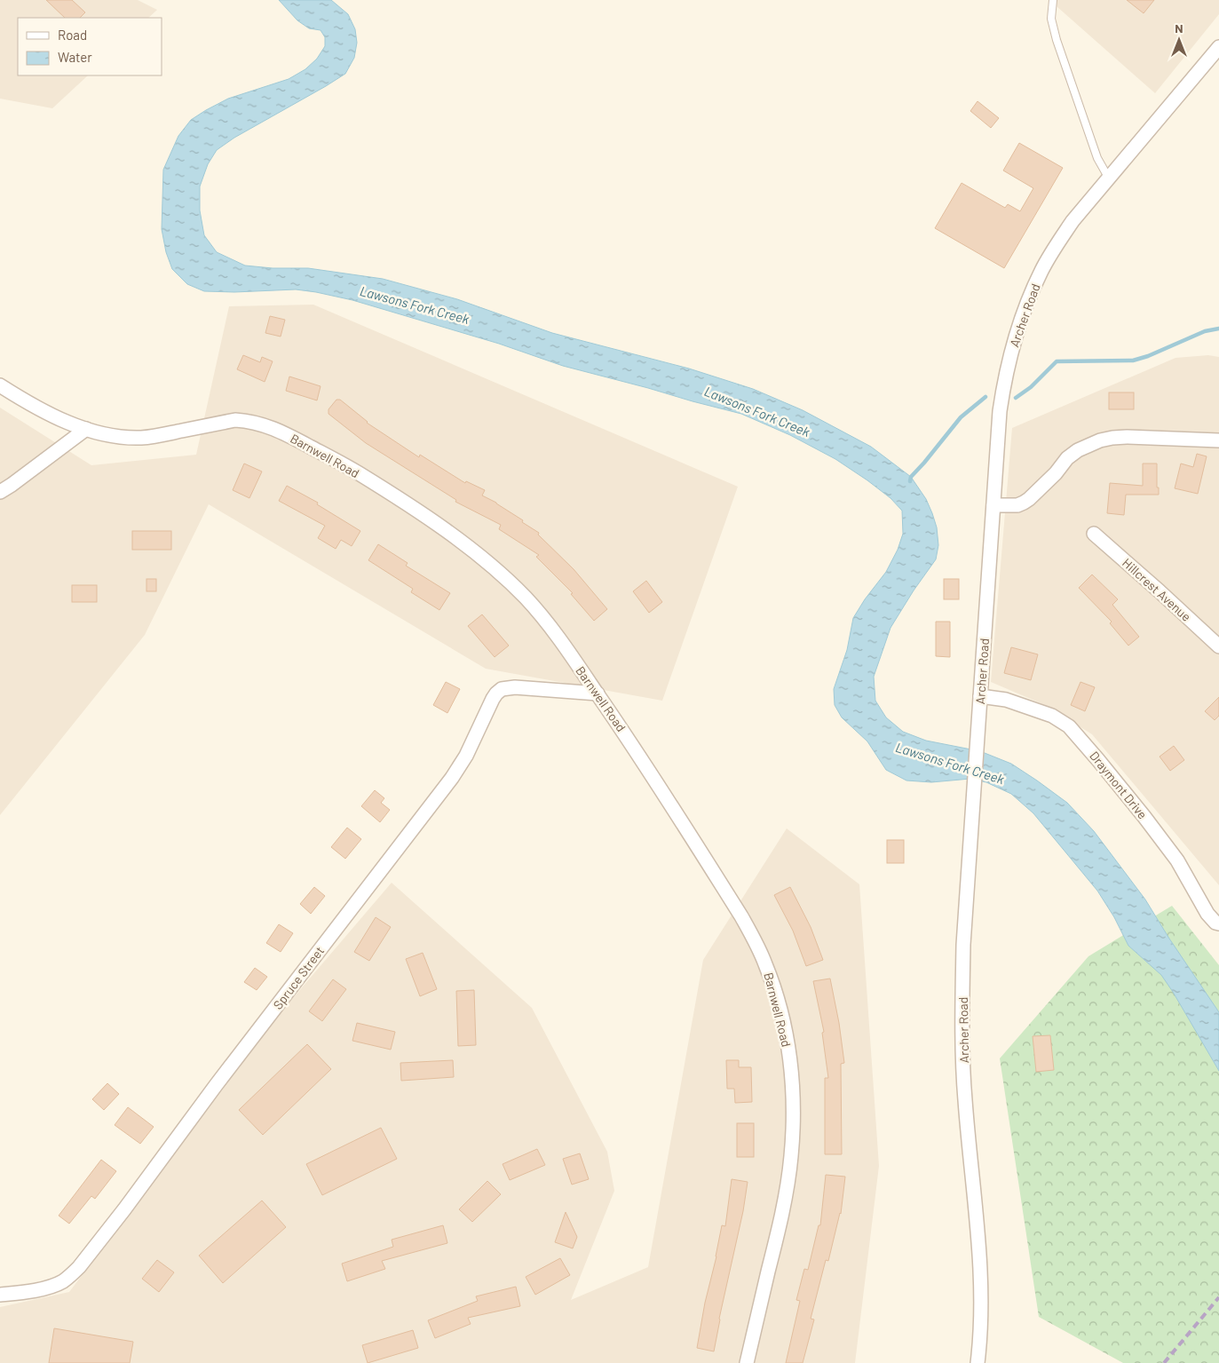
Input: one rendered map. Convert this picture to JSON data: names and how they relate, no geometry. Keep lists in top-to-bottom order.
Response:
{
  "streets": {
    "street": [
      "Archer Road",
      "Barnwell Road",
      "Hillcrest Avenue",
      "Draymont Drive",
      "Spruce Street"
    ]
  },
  "crossings": [
    ["Archer Road", "Draymont Drive"],
    ["Barnwell Road", "Spruce Street"]
  ],
  "water": ["Lawsons Fork Creek"],
  "legend": ["Road", "Water"],
  "north": "top"
}
